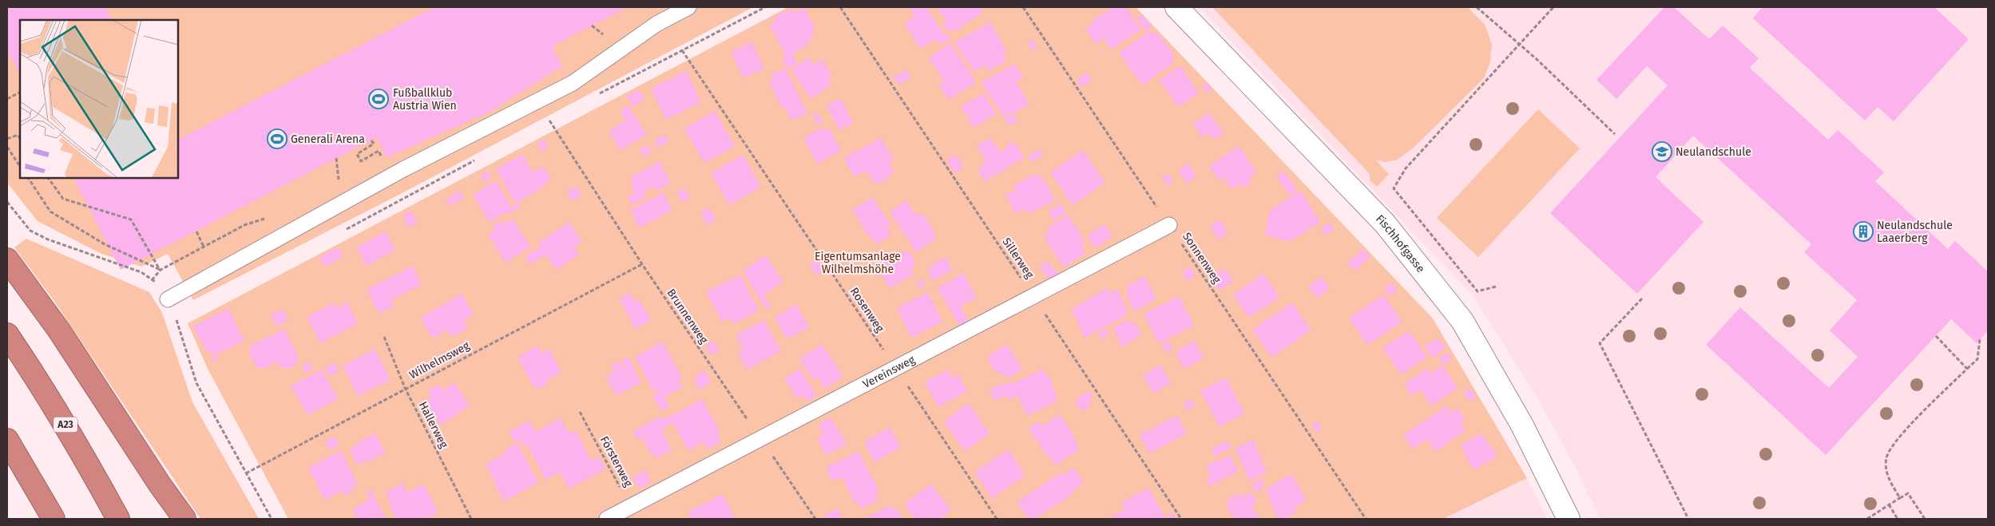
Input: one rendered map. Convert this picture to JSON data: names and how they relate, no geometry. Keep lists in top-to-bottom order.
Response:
{
  "streets": {
    "highway": ["A23"],
    "street": ["Fischhofgasse"],
    "lane": ["Vereinsweg"],
    "path": [
      "Sillerweg",
      "Sonnenweg",
      "Rosenweg",
      "Brunnenweg",
      "Wilhelmsweg",
      "Hallerweg",
      "Försterweg"
    ]
  },
  "crossings": [
    ["Sillerweg", "Vereinsweg"],
    ["Sonnenweg", "Vereinsweg"],
    ["Rosenweg", "Vereinsweg"],
    ["Brunnenweg", "Wilhelmsweg"],
    ["Brunnenweg", "Vereinsweg"],
    ["Wilhelmsweg", "Hallerweg"],
    ["Vereinsweg", "Försterweg"]
  ],
  "parks": ["Eigentumsanlage Wilhelmshöhe"],
  "places": {
    "sports": ["Fußballklub Austria Wien", "Generali Arena"],
    "school or university": ["Neulandschule"],
    "building": ["Neulandschule Laaerberg"]
  }
}
